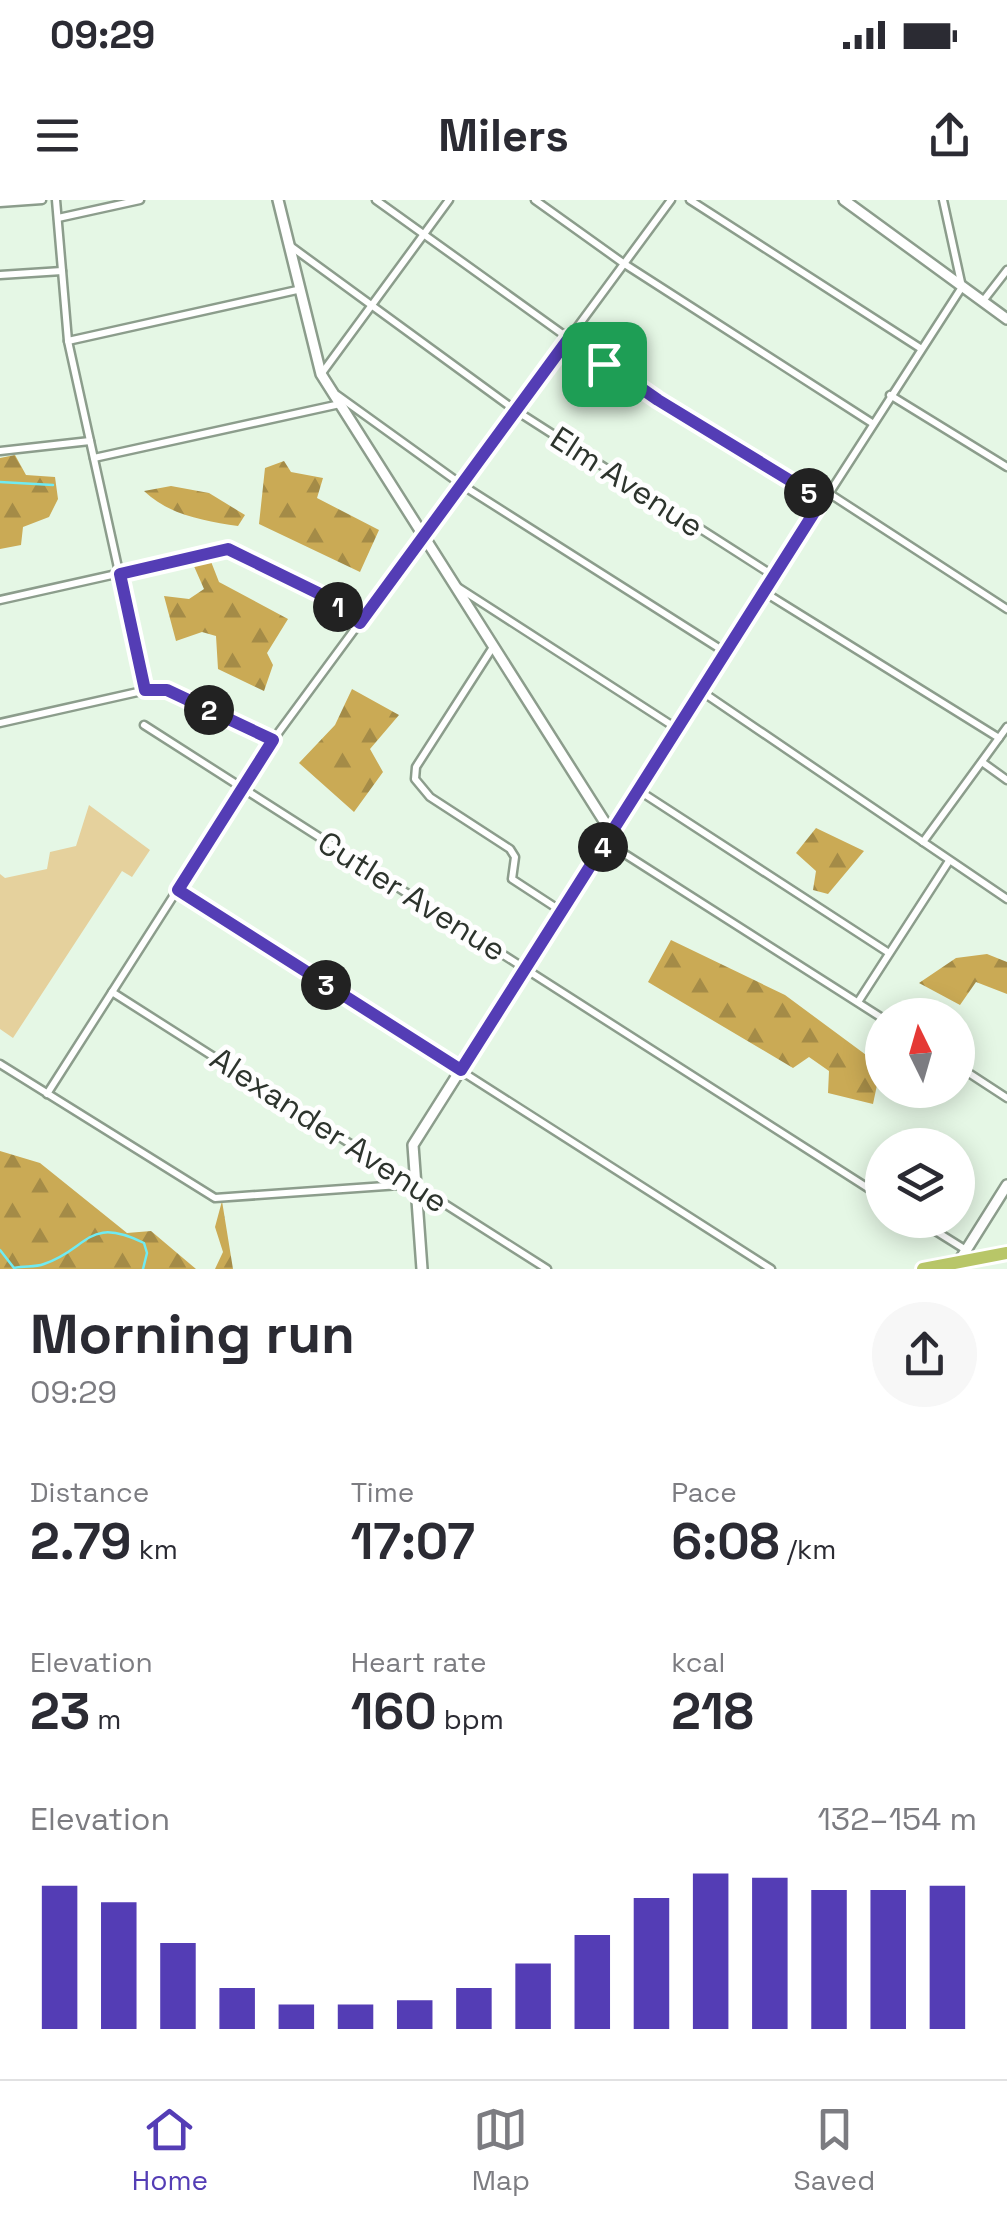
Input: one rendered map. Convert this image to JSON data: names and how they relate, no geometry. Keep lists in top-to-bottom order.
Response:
{
  "streets": {
    "street": ["Elm Avenue", "Cutler Avenue", "Alexander Avenue"]
  },
  "north": "top",
  "page": {
    "status": "09:29",
    "header": "Milers",
    "pins": [
      "5",
      "1",
      "2",
      "4",
      "3"
    ],
    "heading": ["Morning run", "09:29"],
    "stats": [
      ["Distance", "2.79 km"],
      ["Time", "17:07"],
      ["Pace", "6:08 /km"],
      ["Elevation", "23 m"],
      ["Heart rate", "160 bpm"],
      ["kcal", "218"]
    ],
    "chart": ["Elevation", "132–154 m"],
    "tabs": ["Home", "Map", "Saved"]
  }
}
